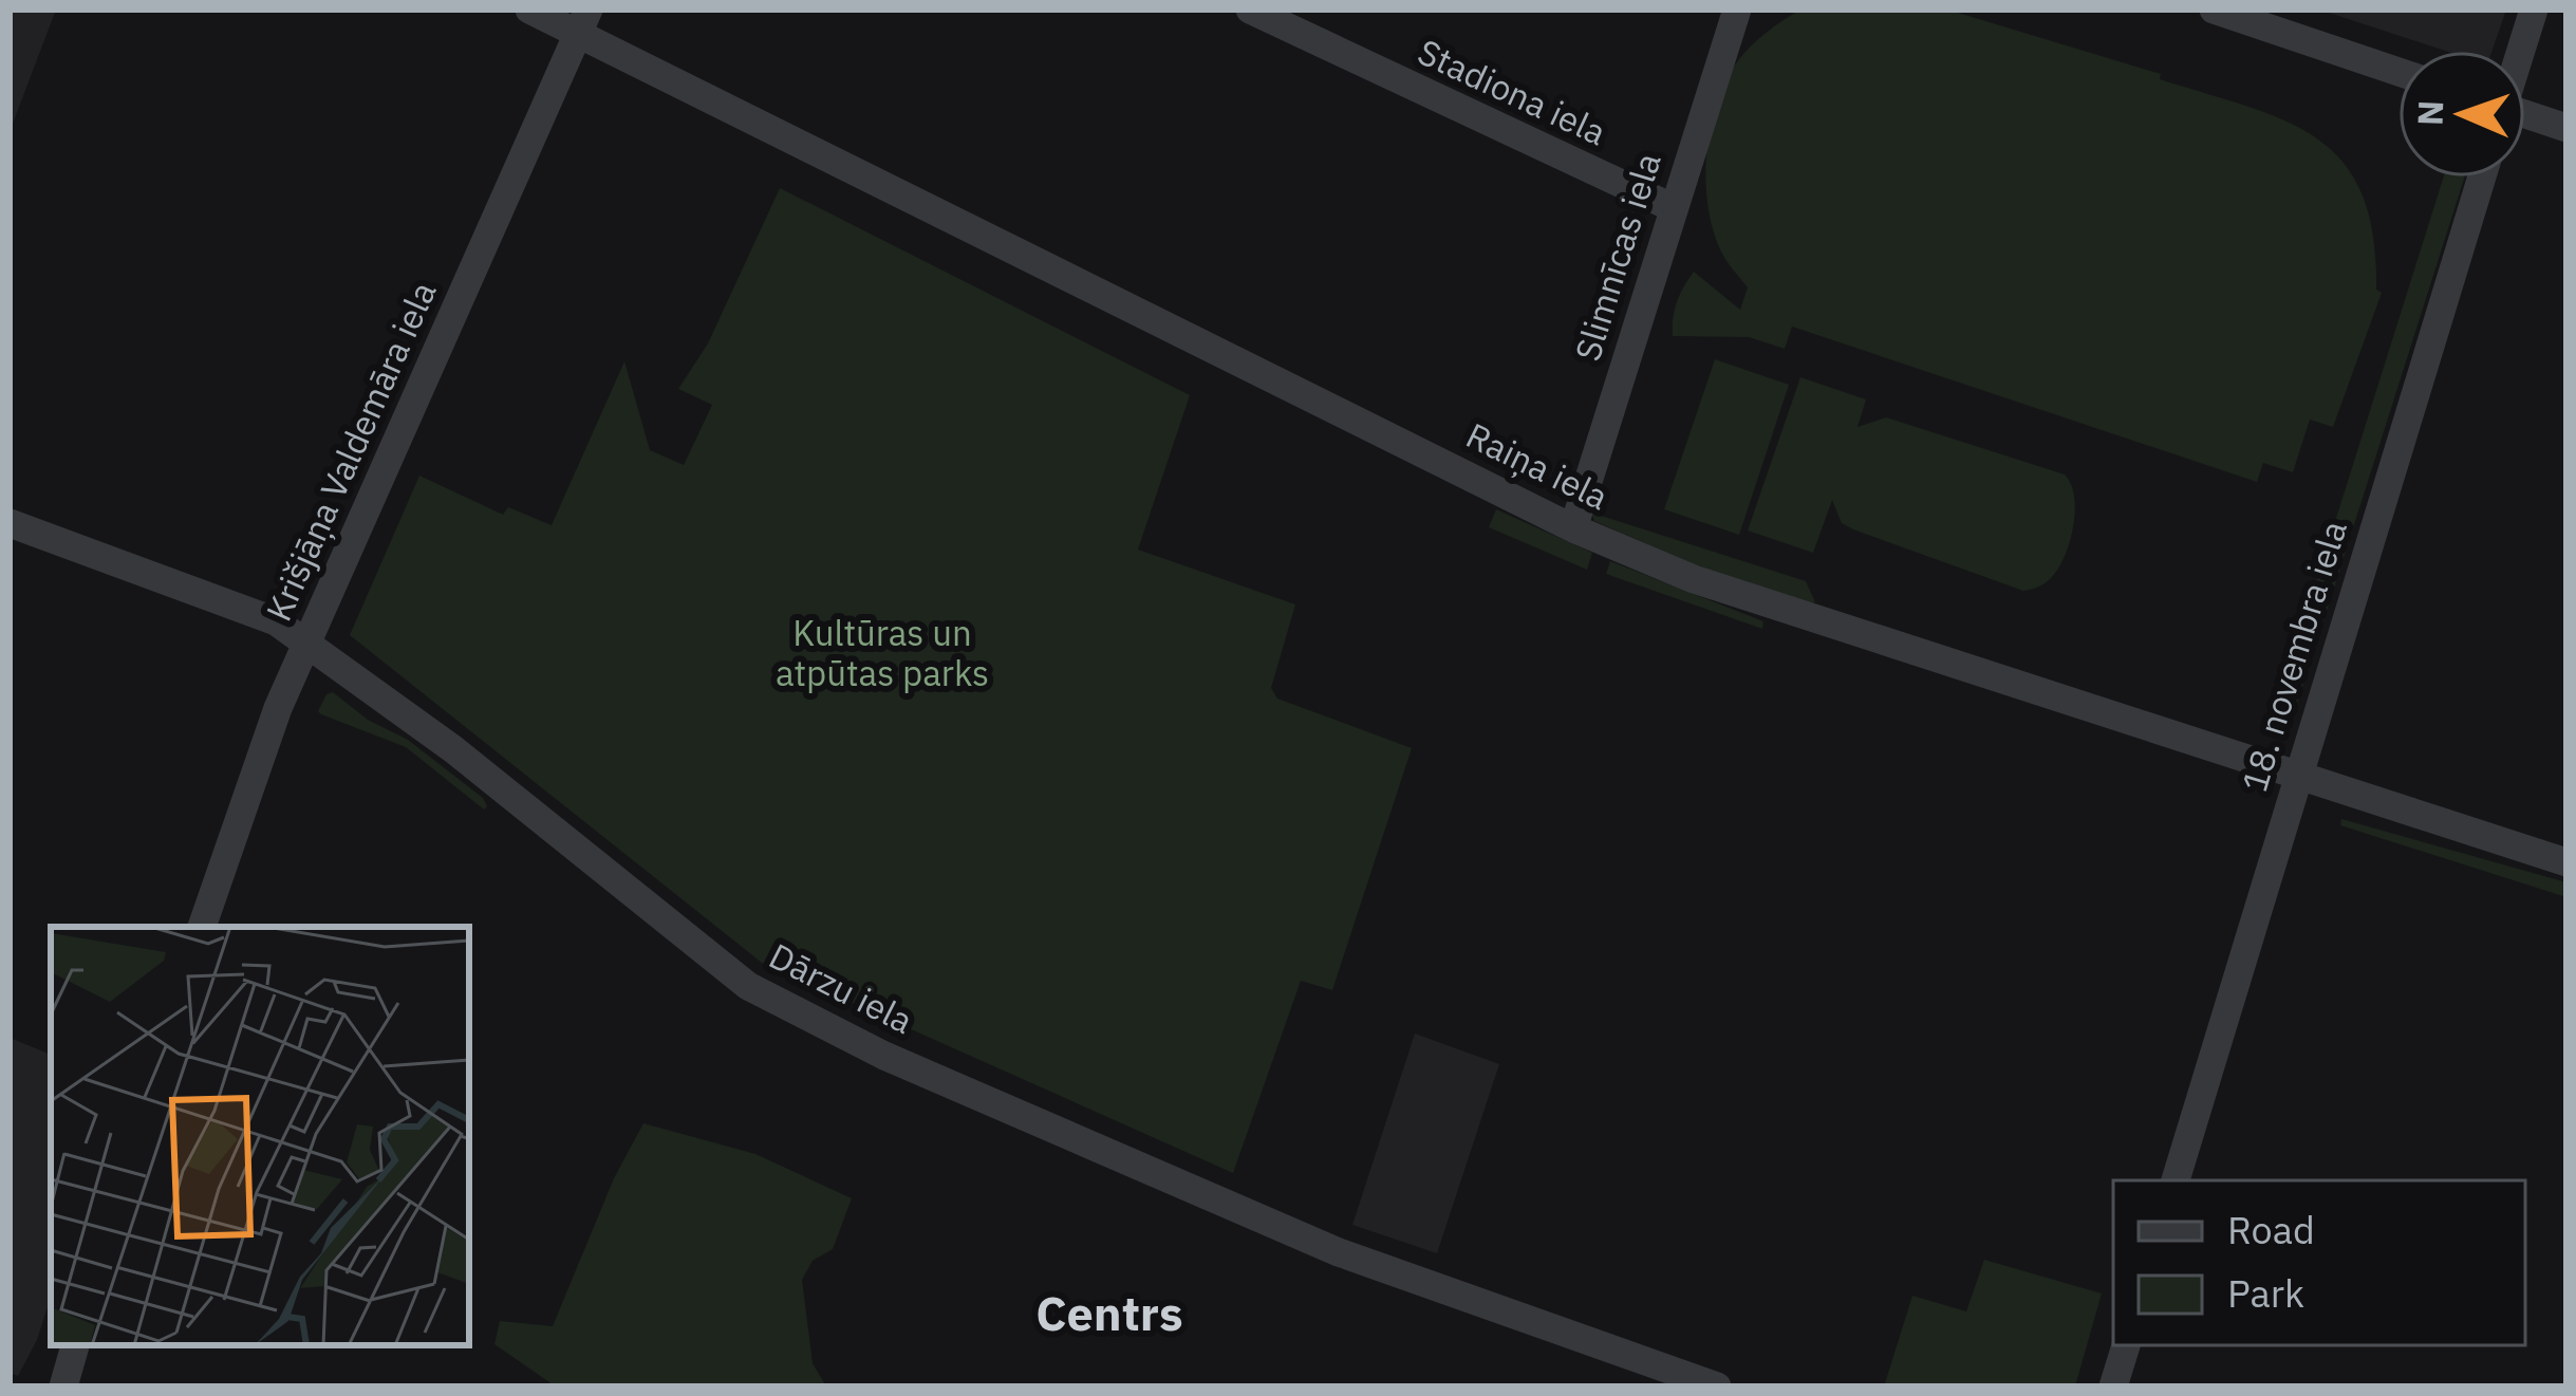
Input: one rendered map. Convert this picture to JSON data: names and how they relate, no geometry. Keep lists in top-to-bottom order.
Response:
{
  "streets": {
    "street": [
      "Stadiona iela",
      "Slimnīcas iela",
      "Krišjāņa Valdemāra iela",
      "Raiņa iela",
      "18. novembra iela",
      "Dārzu iela"
    ]
  },
  "crossings": [
    ["Stadiona iela", "Slimnīcas iela"],
    ["Slimnīcas iela", "Raiņa iela"],
    ["Krišjāņa Valdemāra iela", "Raiņa iela"],
    ["Krišjāņa Valdemāra iela", "Dārzu iela"],
    ["Raiņa iela", "18. novembra iela"]
  ],
  "districts": ["Centrs"],
  "parks": ["Kultūras un atpūtas parks"],
  "legend": ["Road", "Park"],
  "north": "left"
}
